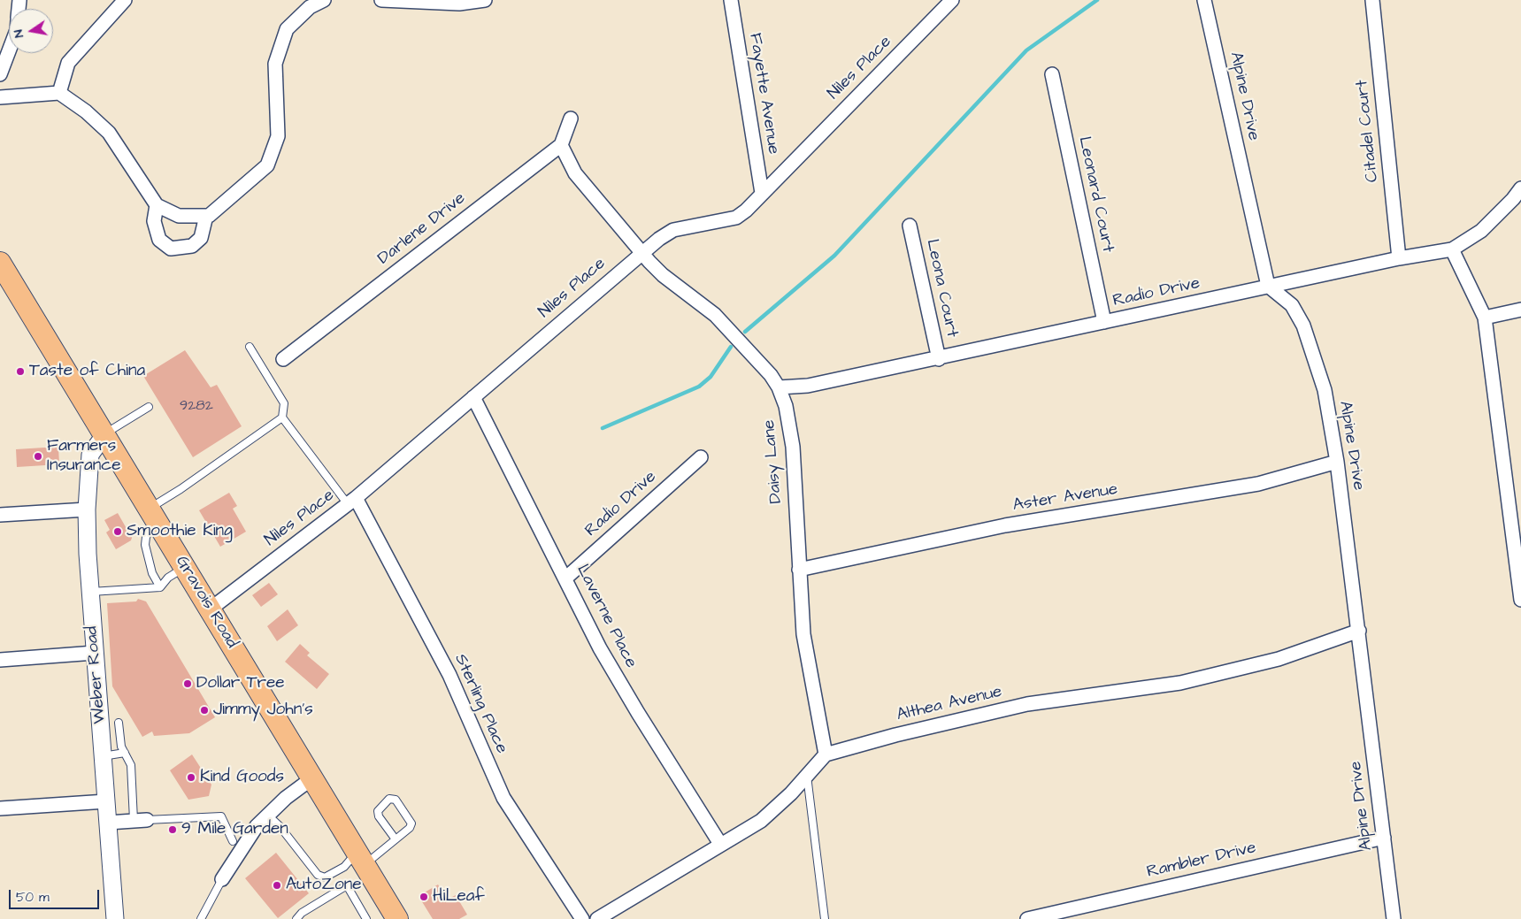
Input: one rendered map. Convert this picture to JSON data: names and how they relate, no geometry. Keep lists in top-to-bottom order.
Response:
{
  "streets": {
    "main road": ["Gravois Road"],
    "street": [
      "Niles Place",
      "Fayette Avenue",
      "Alpine Drive",
      "Citadel Court",
      "Leonard Court",
      "Darlene Drive",
      "Leona Court",
      "Radio Drive",
      "Daisy Lane",
      "Aster Avenue",
      "Laverne Place",
      "Weber Road",
      "Sterling Place",
      "Althea Avenue",
      "Rambler Drive"
    ]
  },
  "crossings": [
    ["Niles Place", "Fayette Avenue"],
    ["Niles Place", "Daisy Lane"],
    ["Niles Place", "Gravois Road"],
    ["Niles Place", "Laverne Place"],
    ["Niles Place", "Sterling Place"],
    ["Alpine Drive", "Radio Drive"],
    ["Alpine Drive", "Aster Avenue"],
    ["Alpine Drive", "Althea Avenue"],
    ["Alpine Drive", "Rambler Drive"],
    ["Citadel Court", "Radio Drive"],
    ["Leonard Court", "Radio Drive"],
    ["Darlene Drive", "Daisy Lane"],
    ["Leona Court", "Radio Drive"],
    ["Radio Drive", "Daisy Lane"],
    ["Radio Drive", "Laverne Place"],
    ["Daisy Lane", "Aster Avenue"],
    ["Daisy Lane", "Althea Avenue"],
    ["Gravois Road", "Weber Road"]
  ],
  "places": [
    "Taste of China",
    "Farmers Insurance",
    "Smoothie King",
    "Dollar Tree",
    "Jimmy John's",
    "Kind Goods",
    "9 Mile Garden",
    "AutoZone",
    "HiLeaf"
  ],
  "house_numbers": ["9282"],
  "scale_bar": "50 m",
  "north": "left"
}
